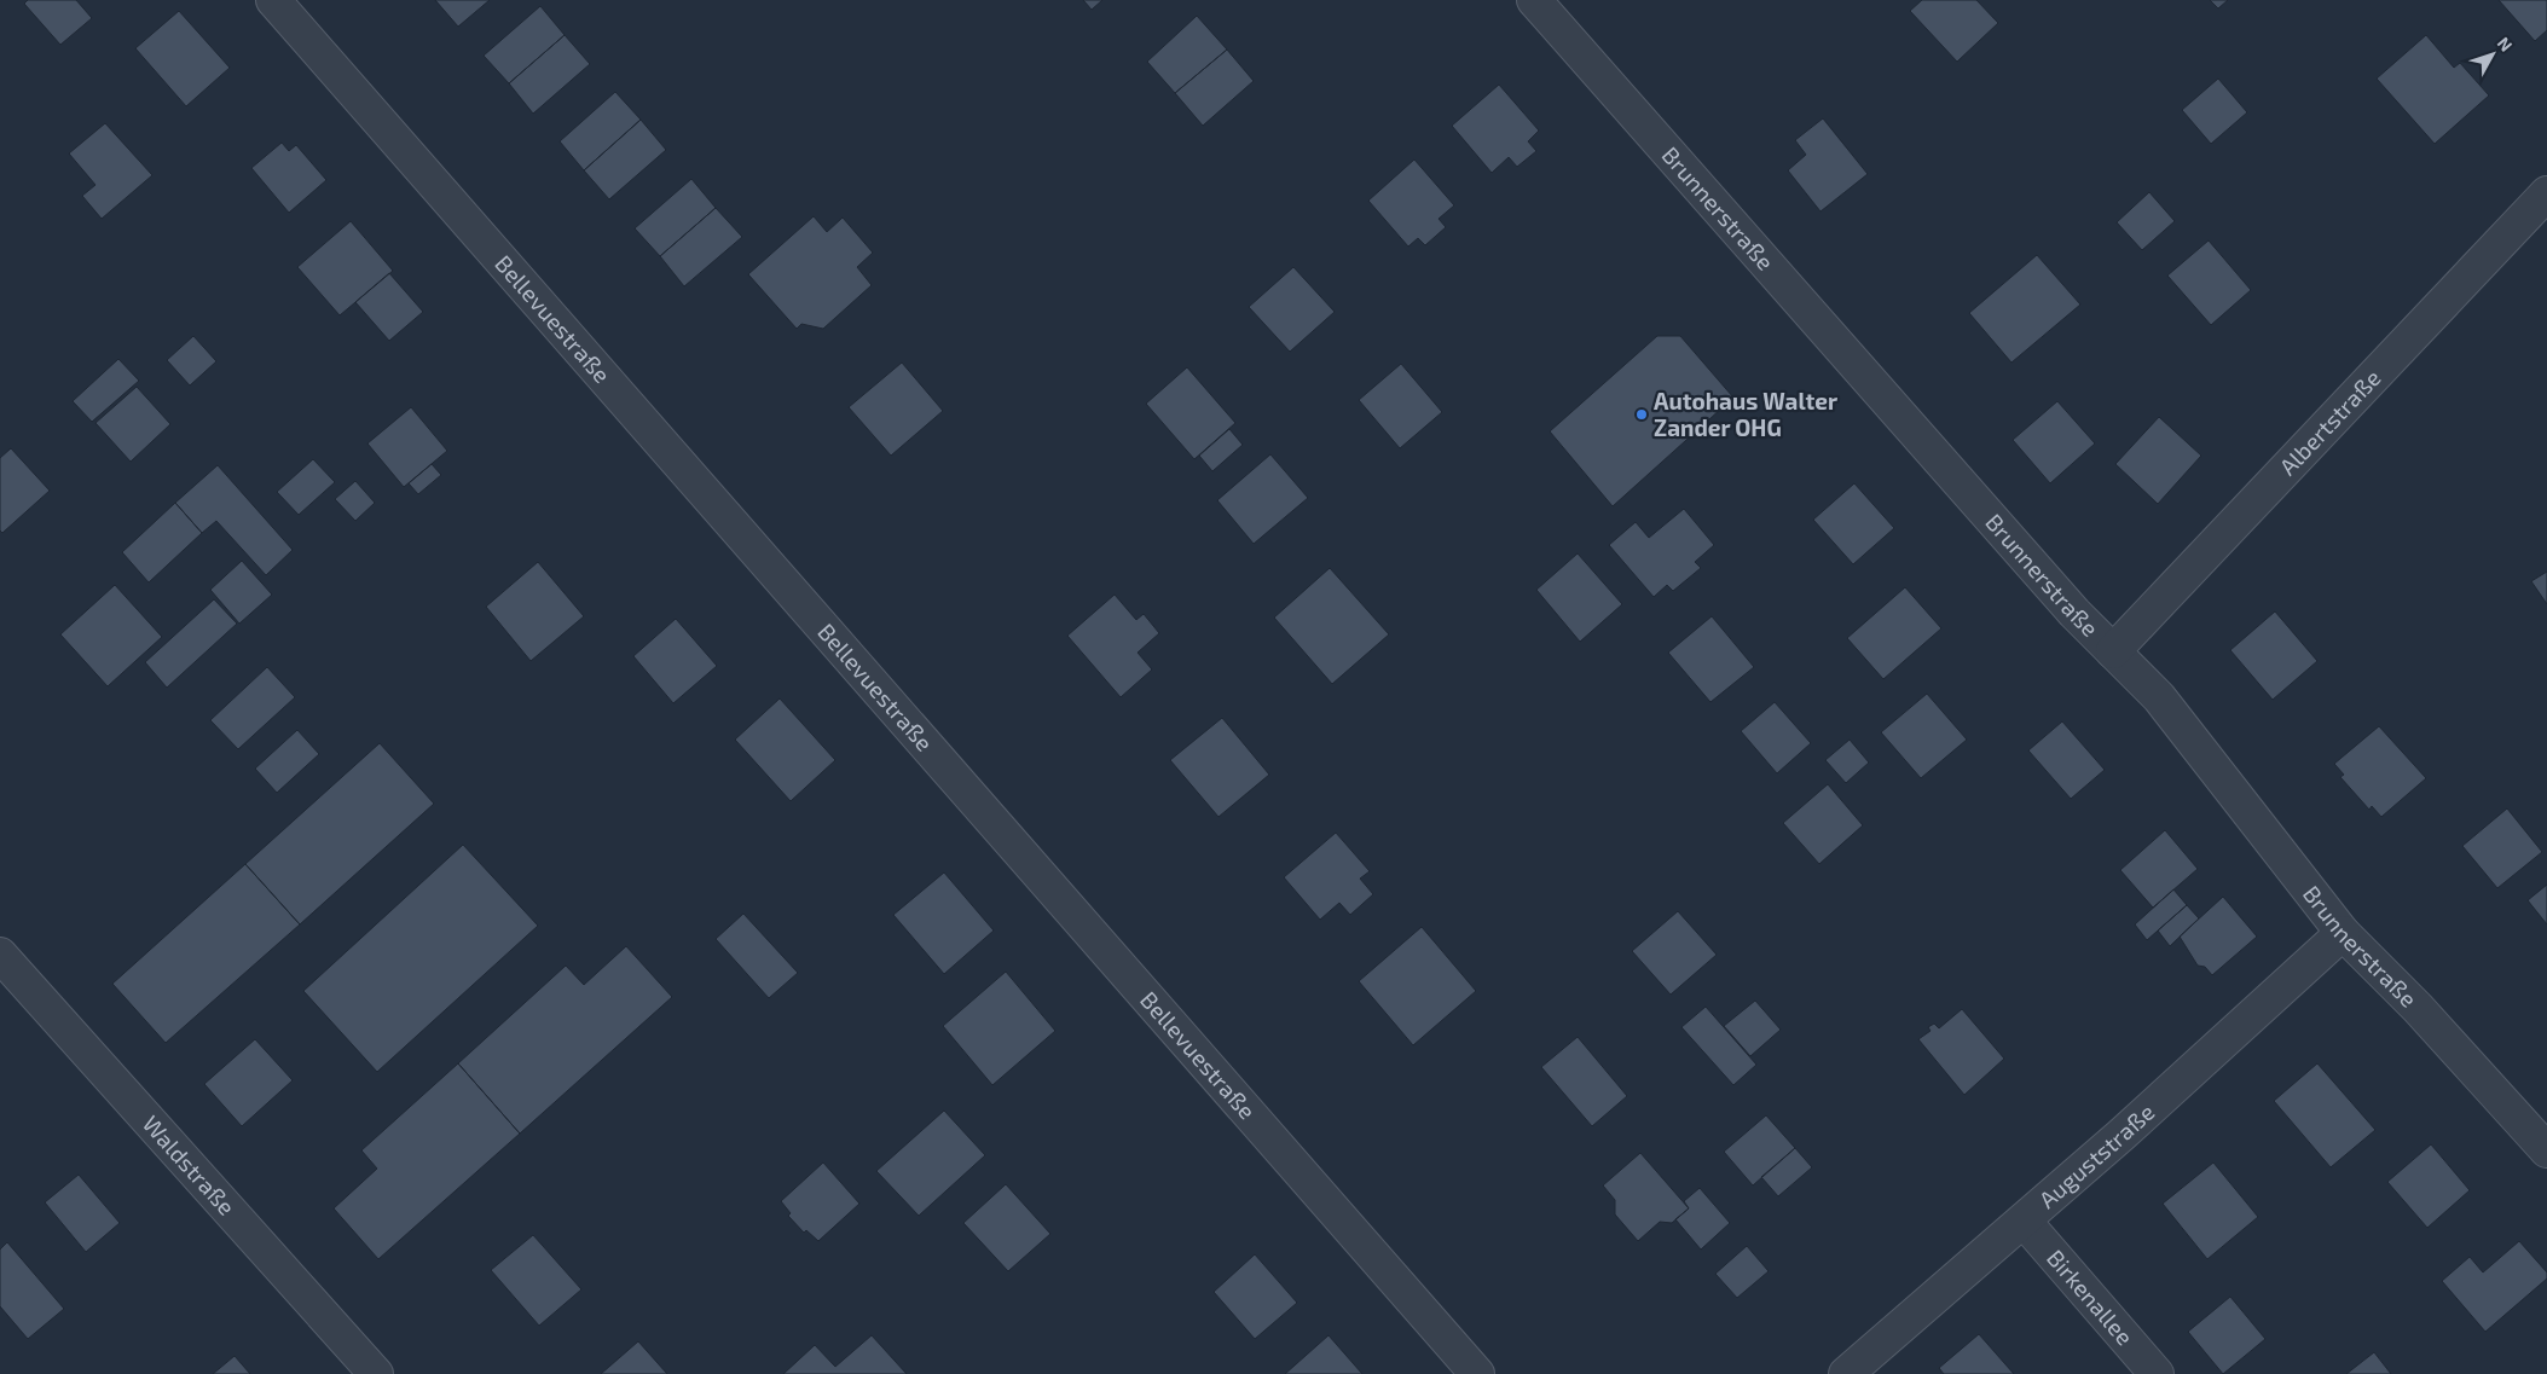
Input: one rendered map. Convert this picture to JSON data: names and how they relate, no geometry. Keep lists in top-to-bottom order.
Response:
{
  "streets": {
    "street": [
      "Brunnerstraße",
      "Bellevuestraße",
      "Albertstraße",
      "Auguststraße",
      "Waldstraße",
      "Birkenallee"
    ]
  },
  "crossings": [
    ["Brunnerstraße", "Albertstraße"],
    ["Brunnerstraße", "Auguststraße"],
    ["Auguststraße", "Birkenallee"]
  ],
  "places": ["Autohaus Walter Zander OHG"],
  "north": "top right"
}
